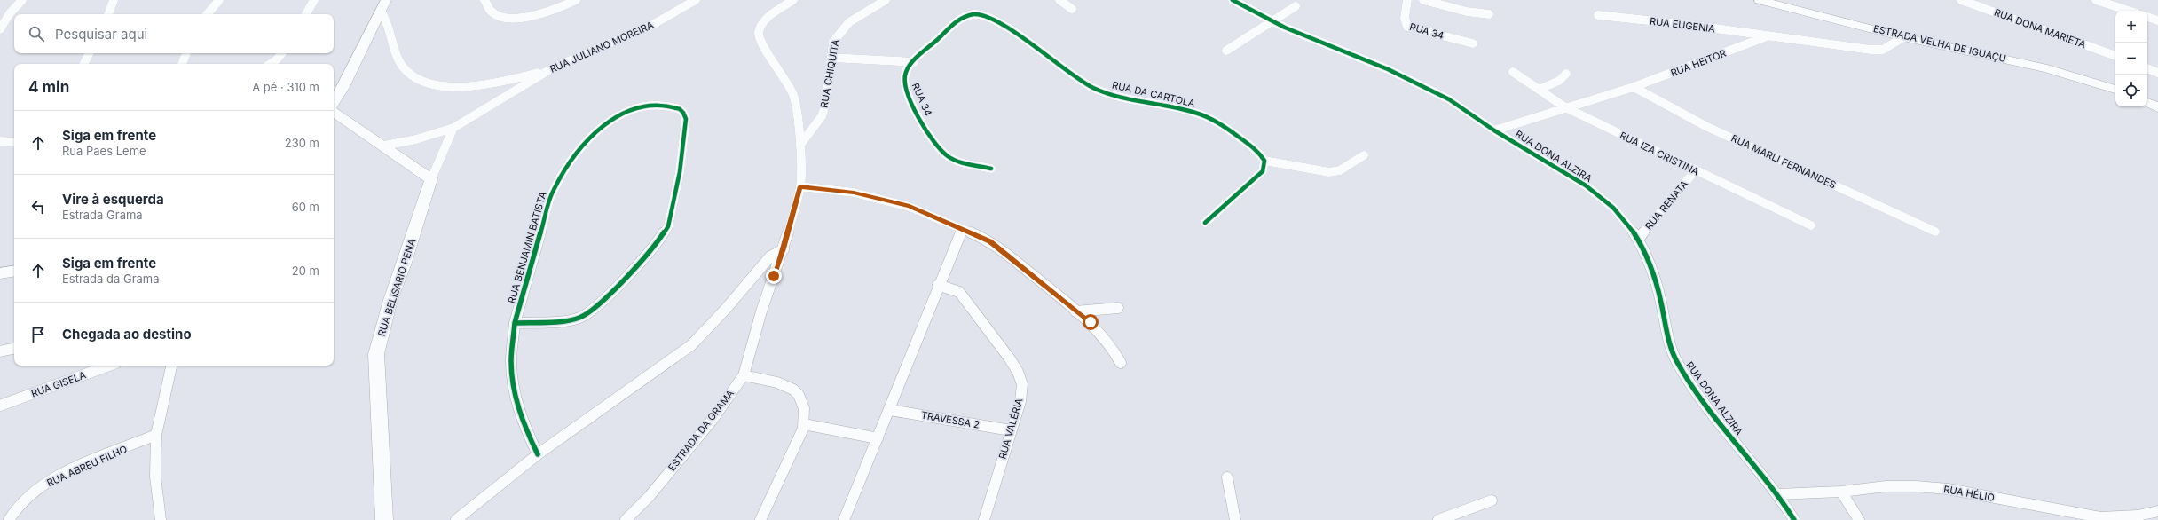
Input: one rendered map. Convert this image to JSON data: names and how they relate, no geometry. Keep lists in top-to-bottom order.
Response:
{
  "streets": {
    "street": [
      "RUA EUGENIA",
      "RUA DONA MARIETA",
      "RUA 34",
      "ESTRADA VELHA DE IGUAÇU",
      "RUA JULIANO MOREIRA",
      "RUA HEITOR",
      "RUA CHIQUITA",
      "RUA DA CARTOLA",
      "RUA IZA CRISTINA",
      "RUA DONA ALZIRA",
      "RUA MARLI FERNANDES",
      "RUA RENATA",
      "RUA BENJAMIN BATISTA",
      "RUA BELISARIO PENA",
      "RUA GISELA",
      "TRAVESSA 2",
      "RUA VALÉRIA",
      "ESTRADA DA GRAMA",
      "RUA ABREU FILHO",
      "RUA HÉLIO"
    ]
  },
  "crossings": [
    ["RUA EUGENIA", "RUA HEITOR"],
    ["RUA 34", "RUA DA CARTOLA"],
    ["ESTRADA VELHA DE IGUAÇU", "RUA HEITOR"],
    ["RUA HEITOR", "RUA IZA CRISTINA"],
    ["RUA HEITOR", "RUA DONA ALZIRA"],
    ["RUA HEITOR", "RUA MARLI FERNANDES"],
    ["RUA CHIQUITA", "ESTRADA DA GRAMA"],
    ["RUA IZA CRISTINA", "RUA RENATA"],
    ["RUA DONA ALZIRA", "RUA RENATA"],
    ["RUA DONA ALZIRA", "RUA HÉLIO"],
    ["TRAVESSA 2", "RUA VALÉRIA"]
  ],
  "page": {
    "map_buttons": ["+", "−"],
    "search": "Pesquisar aqui",
    "heading": ["4 min", "A pé · 310 m"],
    "list": [
      ["Siga em frente", "Rua Paes Leme", "230 m"],
      ["Vire à esquerda", "Estrada Grama", "60 m"],
      ["Siga em frente", "Estrada da Grama", "20 m"],
      "Chegada ao destino"
    ]
  }
}
